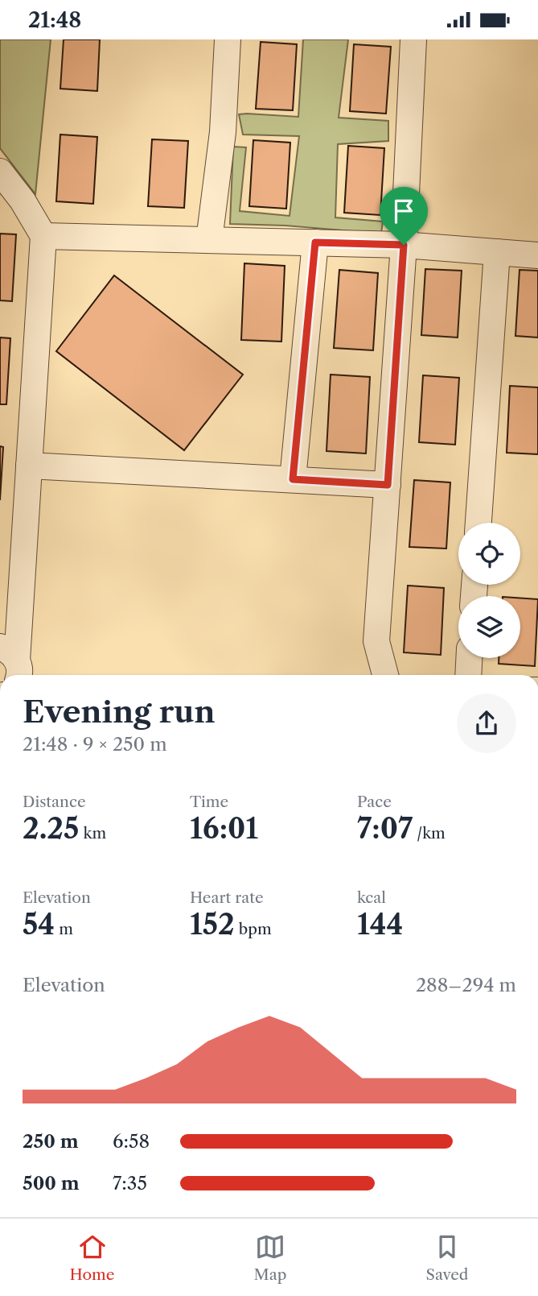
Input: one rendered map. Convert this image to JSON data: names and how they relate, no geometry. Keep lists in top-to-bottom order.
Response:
{
  "page": {
    "status": "21:48",
    "heading": ["Evening run", "21:48 · 9 × 250 m"],
    "stats": [
      ["Distance", "2.25 km"],
      ["Time", "16:01"],
      ["Pace", "7:07 /km"],
      ["Elevation", "54 m"],
      ["Heart rate", "152 bpm"],
      ["kcal", "144"]
    ],
    "chart": ["Elevation", "288–294 m"],
    "list": [
      {
        "name": "250 m",
        "note": "6:58"
      },
      {
        "name": "500 m",
        "note": "7:35"
      }
    ],
    "tabs": ["Home", "Map", "Saved"]
  }
}
